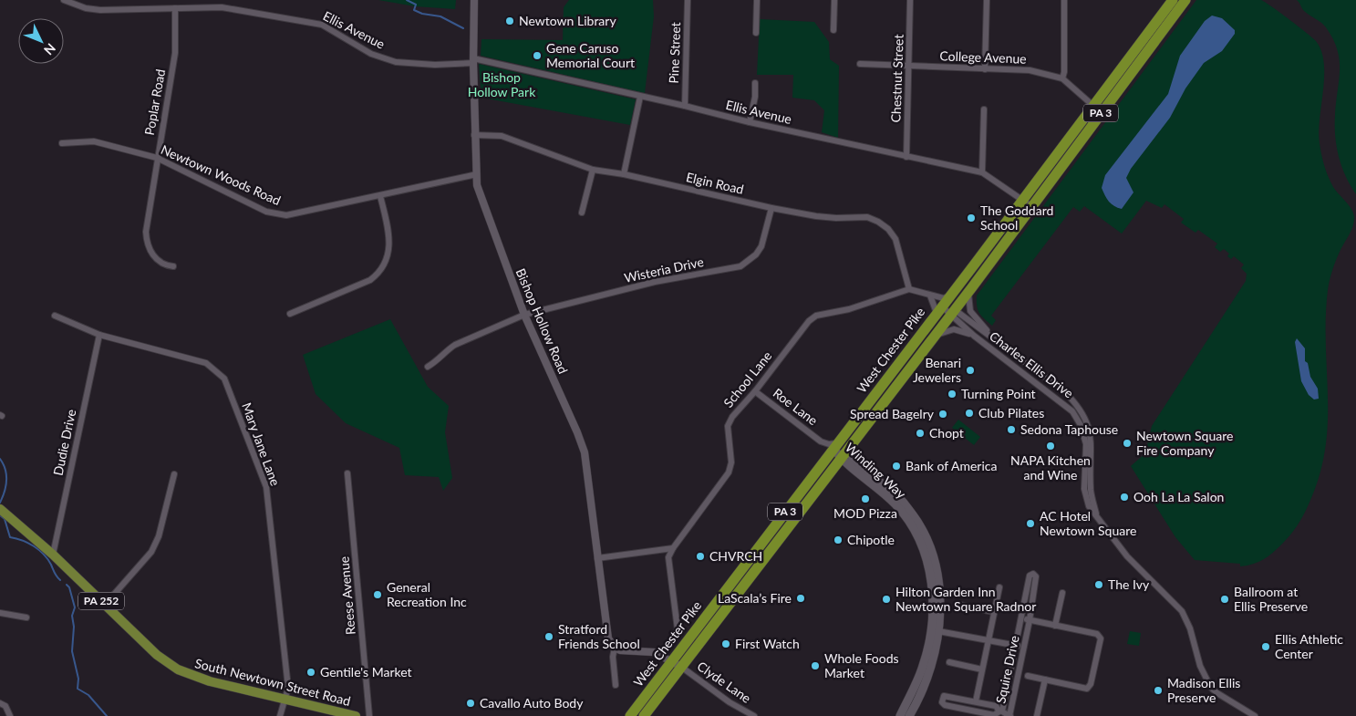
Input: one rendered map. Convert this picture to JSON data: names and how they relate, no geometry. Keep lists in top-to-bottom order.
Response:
{
  "streets": {
    "highway": ["PA 3", "West Chester Pike"],
    "main road": ["Winding Way", "PA 252", "South Newtown Street Road"],
    "street": [
      "Ellis Avenue",
      "Pine Street",
      "College Avenue",
      "Chestnut Street",
      "Poplar Road",
      "Newtown Woods Road",
      "Elgin Road",
      "Wisteria Drive",
      "Bishop Hollow Road",
      "Charles Ellis Drive",
      "School Lane",
      "Roe Lane",
      "Dudie Drive",
      "Mary Jane Lane",
      "Reese Avenue",
      "Squire Drive",
      "Clyde Lane"
    ]
  },
  "crossings": [
    ["Ellis Avenue", "Pine Street"],
    ["Ellis Avenue", "Chestnut Street"],
    ["Ellis Avenue", "Poplar Road"],
    ["Ellis Avenue", "Bishop Hollow Road"],
    ["Ellis Avenue", "West Chester Pike"],
    ["College Avenue", "Chestnut Street"],
    ["College Avenue", "West Chester Pike"],
    ["Poplar Road", "Newtown Woods Road"],
    ["Newtown Woods Road", "Bishop Hollow Road"],
    ["Elgin Road", "Wisteria Drive"],
    ["Elgin Road", "Bishop Hollow Road"],
    ["Elgin Road", "School Lane"],
    ["Wisteria Drive", "Bishop Hollow Road"],
    ["West Chester Pike", "Charles Ellis Drive"],
    ["West Chester Pike", "Roe Lane"],
    ["West Chester Pike", "Winding Way"],
    ["West Chester Pike", "Clyde Lane"],
    ["School Lane", "Roe Lane"],
    ["Roe Lane", "Winding Way"],
    ["Dudie Drive", "Mary Jane Lane"],
    ["Dudie Drive", "South Newtown Street Road"],
    ["Mary Jane Lane", "South Newtown Street Road"]
  ],
  "parks": ["Bishop Hollow Park"],
  "places": [
    "Newtown Library",
    "Gene Caruso Memorial Court",
    "The Goddard School",
    "Benari Jewelers",
    "Turning Point",
    "Club Pilates",
    "Spread Bagelry",
    "Sedona Taphouse",
    "Chopt",
    "Newtown Square Fire Company",
    "NAPA Kitchen and Wine",
    "Bank of America",
    "Ooh La La Salon",
    "MOD Pizza",
    "AC Hotel Newtown Square",
    "Chipotle",
    "CHVRCH",
    "The Ivy",
    "General Recreation Inc",
    "LaScala’s Fire",
    "Hilton Garden Inn Newtown Square Radnor",
    "Ballroom at Ellis Preserve",
    "Stratford Friends School",
    "First Watch",
    "Ellis Athletic Center",
    "Whole Foods Market",
    "Gentile's Market",
    "Madison Ellis Preserve",
    "Cavallo Auto Body"
  ],
  "north": "bottom right"
}
